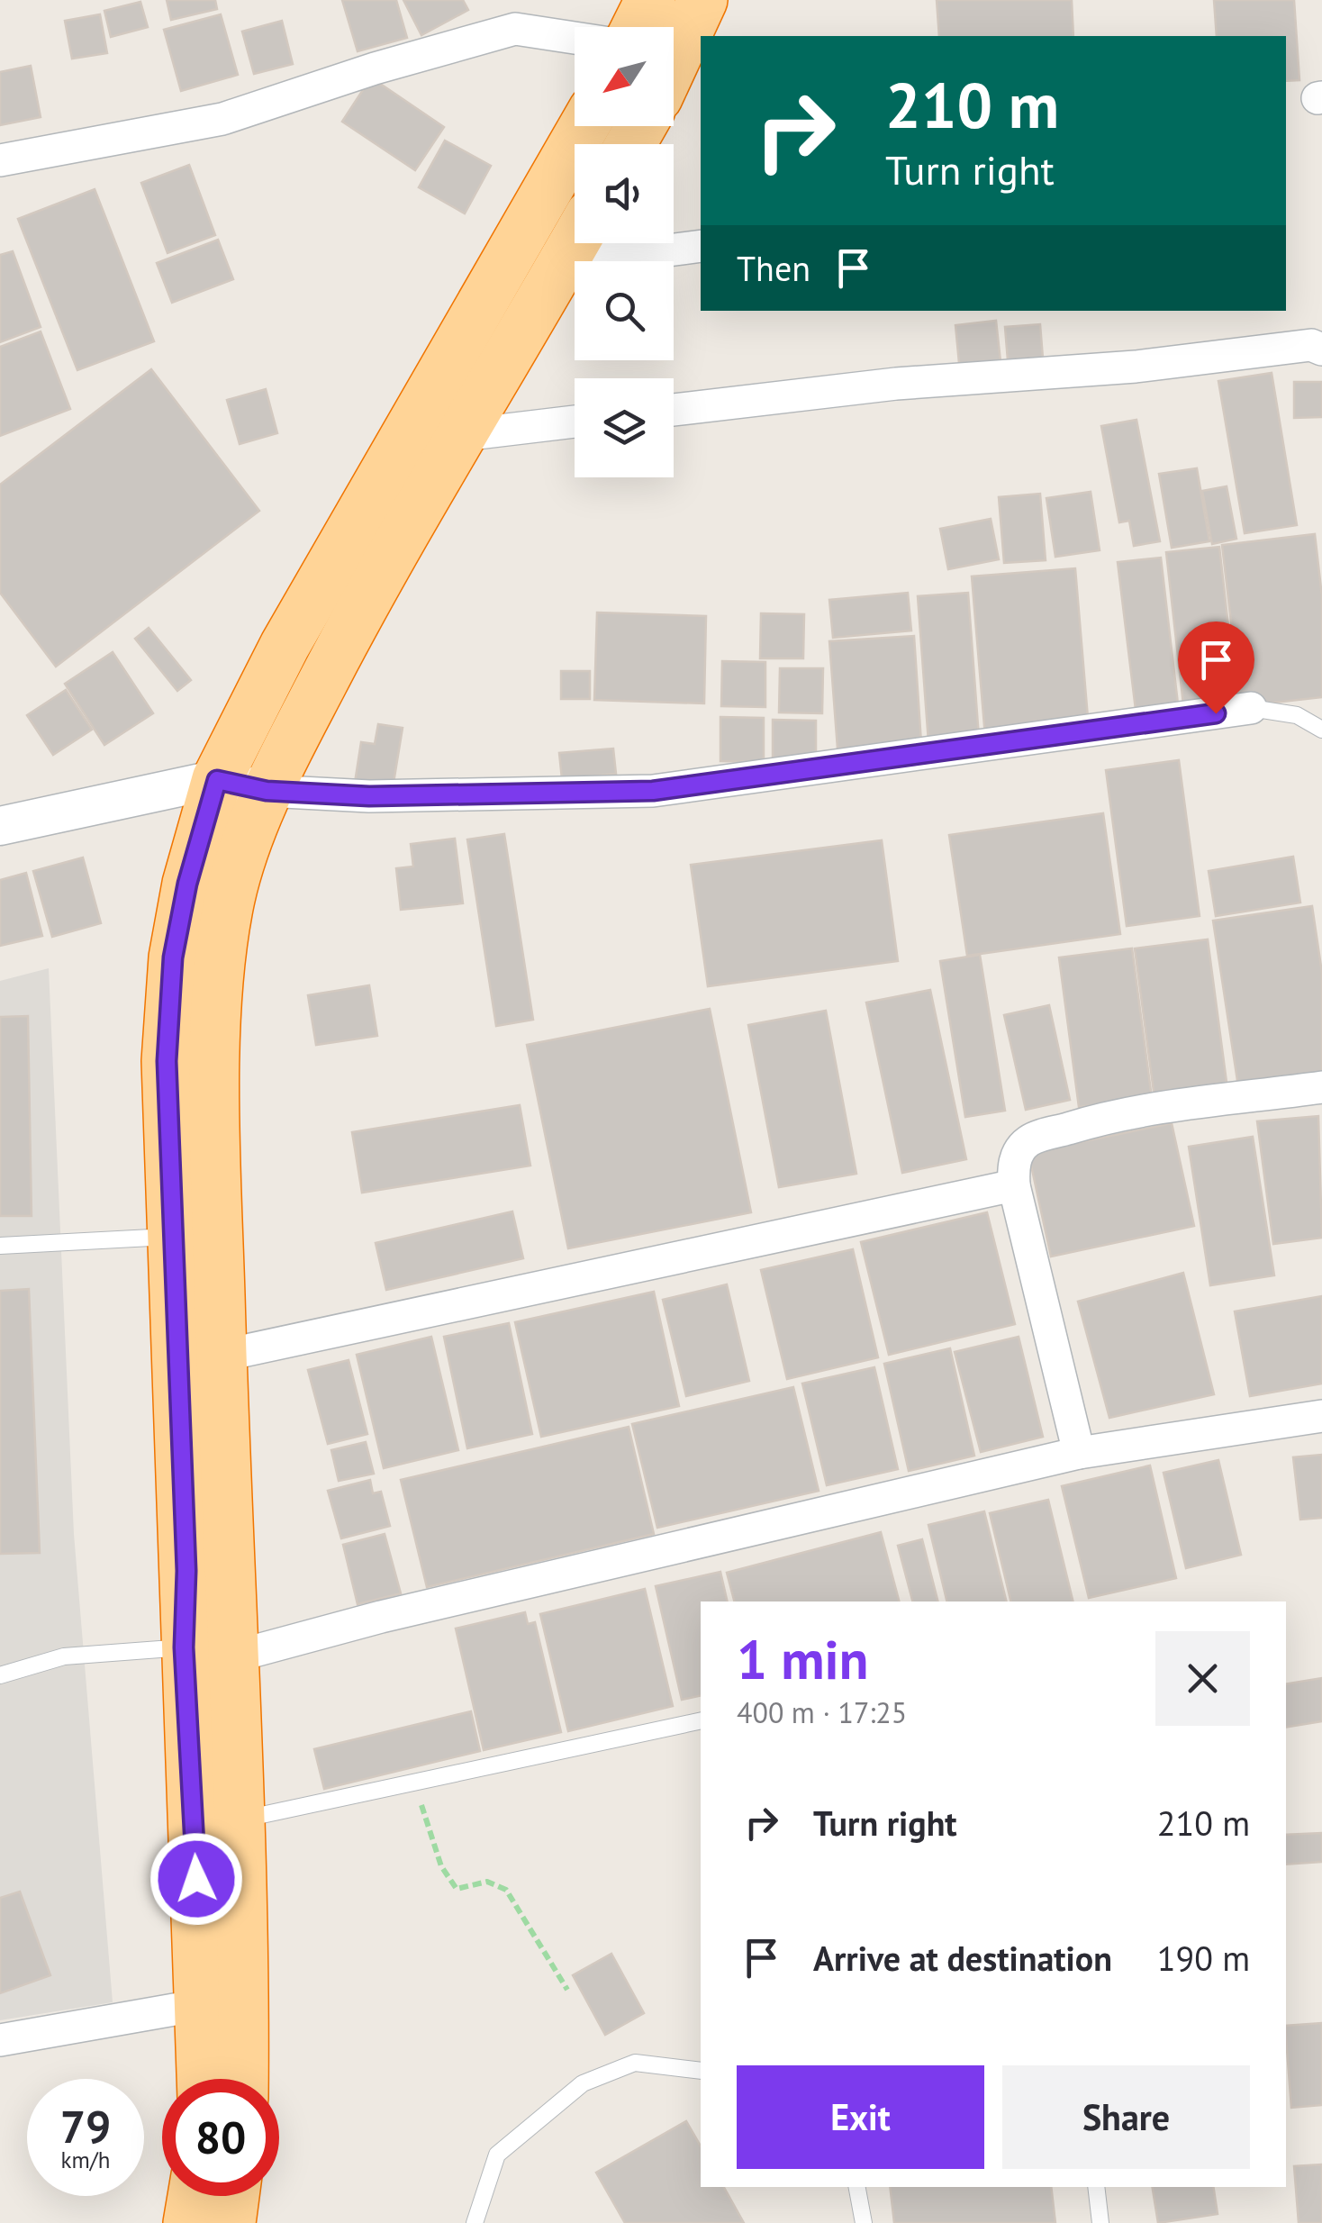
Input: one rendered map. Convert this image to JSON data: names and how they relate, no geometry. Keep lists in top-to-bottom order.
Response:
{
  "north": "bottom left",
  "page": {
    "turn": ["210 m", "Turn right"],
    "then": "Then",
    "heading": ["1 min", "400 m · 17:25"],
    "list": [
      {
        "name": "Turn right",
        "value": "210 m"
      },
      {
        "name": "Arrive at destination",
        "value": "190 m"
      }
    ],
    "buttons": ["Exit", "Share"],
    "speed": "79 km/h",
    "limit": "80"
  }
}
